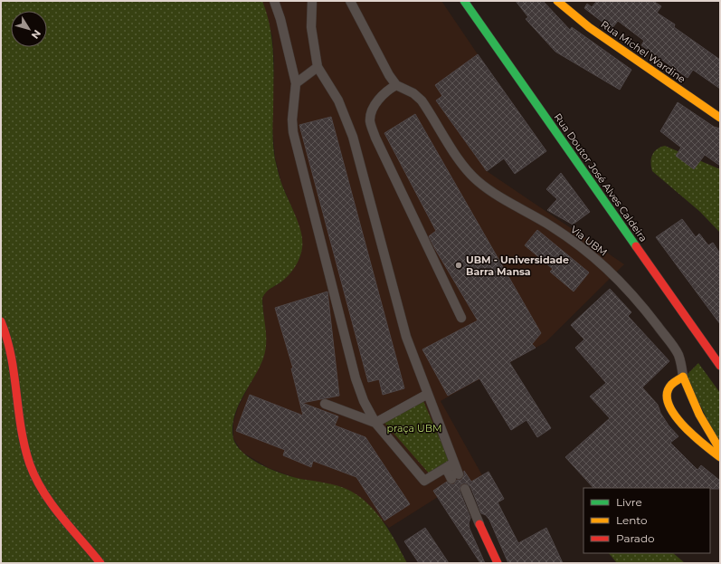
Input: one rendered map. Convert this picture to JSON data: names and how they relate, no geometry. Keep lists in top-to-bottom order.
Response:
{
  "streets": {
    "street": ["Rua Michel Wardine", "Rua Doutor José Alves Caldeira"],
    "lane": ["Via UBM"]
  },
  "parks": ["praça UBM"],
  "places": ["UBM - Universidade Barra Mansa"],
  "legend": ["Livre", "Lento", "Parado"],
  "north": "bottom right"
}
